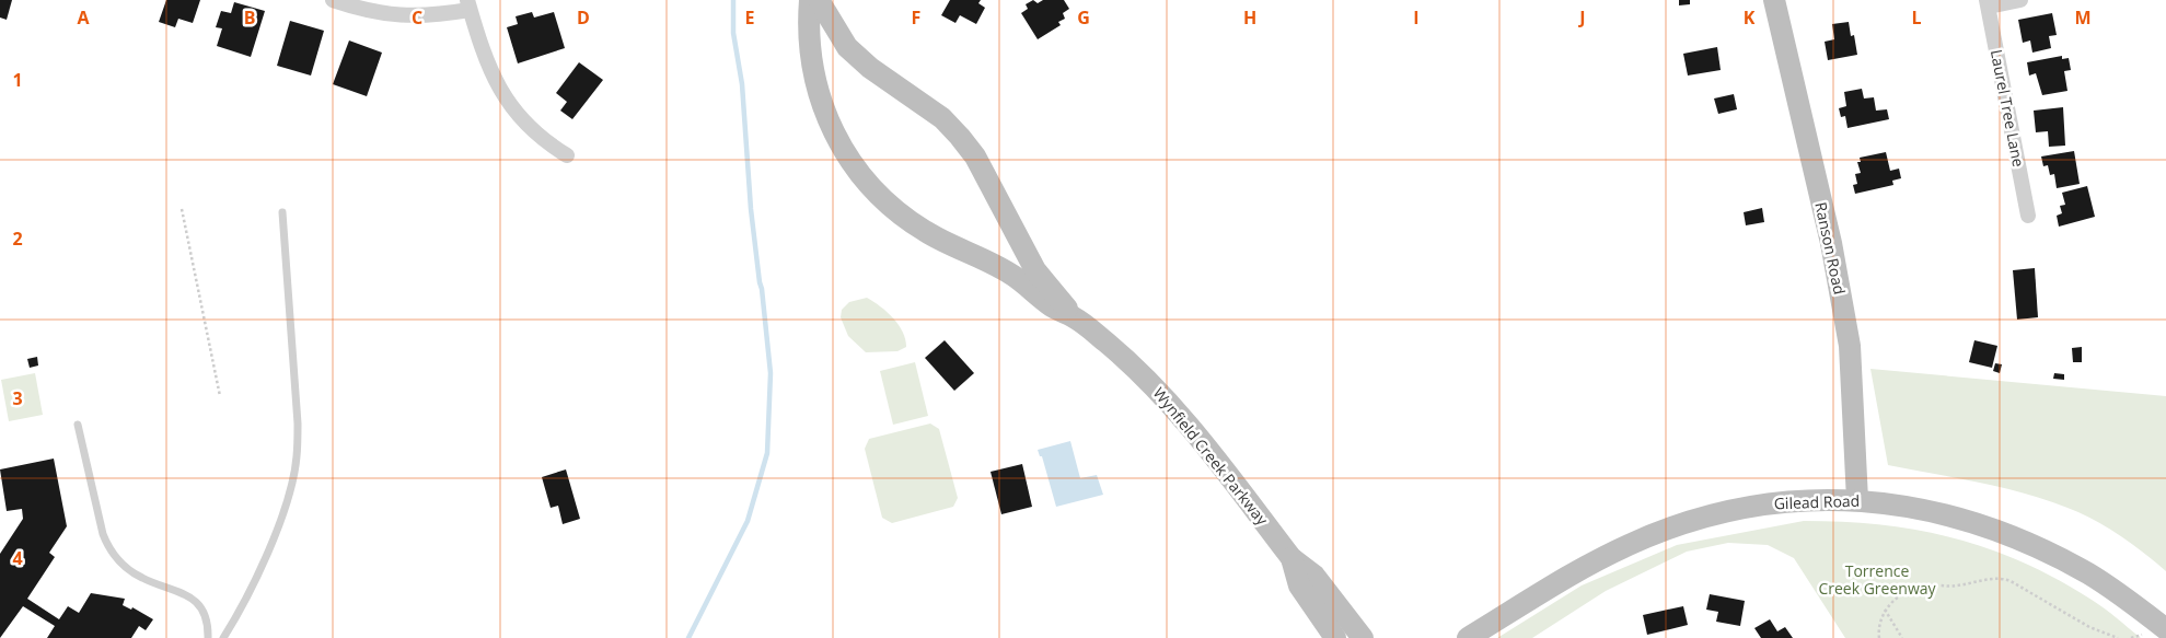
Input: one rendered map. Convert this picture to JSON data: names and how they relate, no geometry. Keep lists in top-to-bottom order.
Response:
{
  "streets": {
    "street": [
      "Laurel Tree Lane",
      "Ranson Road",
      "Wynfield Creek Parkway",
      "Gilead Road"
    ]
  },
  "crossings": [
    ["Ranson Road", "Gilead Road"]
  ],
  "parks": ["Torrence Creek Greenway"],
  "grid": {
    "columns": [
      "A",
      "B",
      "C",
      "D",
      "E",
      "F",
      "G",
      "H",
      "I",
      "J",
      "K",
      "L",
      "M"
    ],
    "rows": [
      "1",
      "2",
      "3",
      "4"
    ]
  }
}
